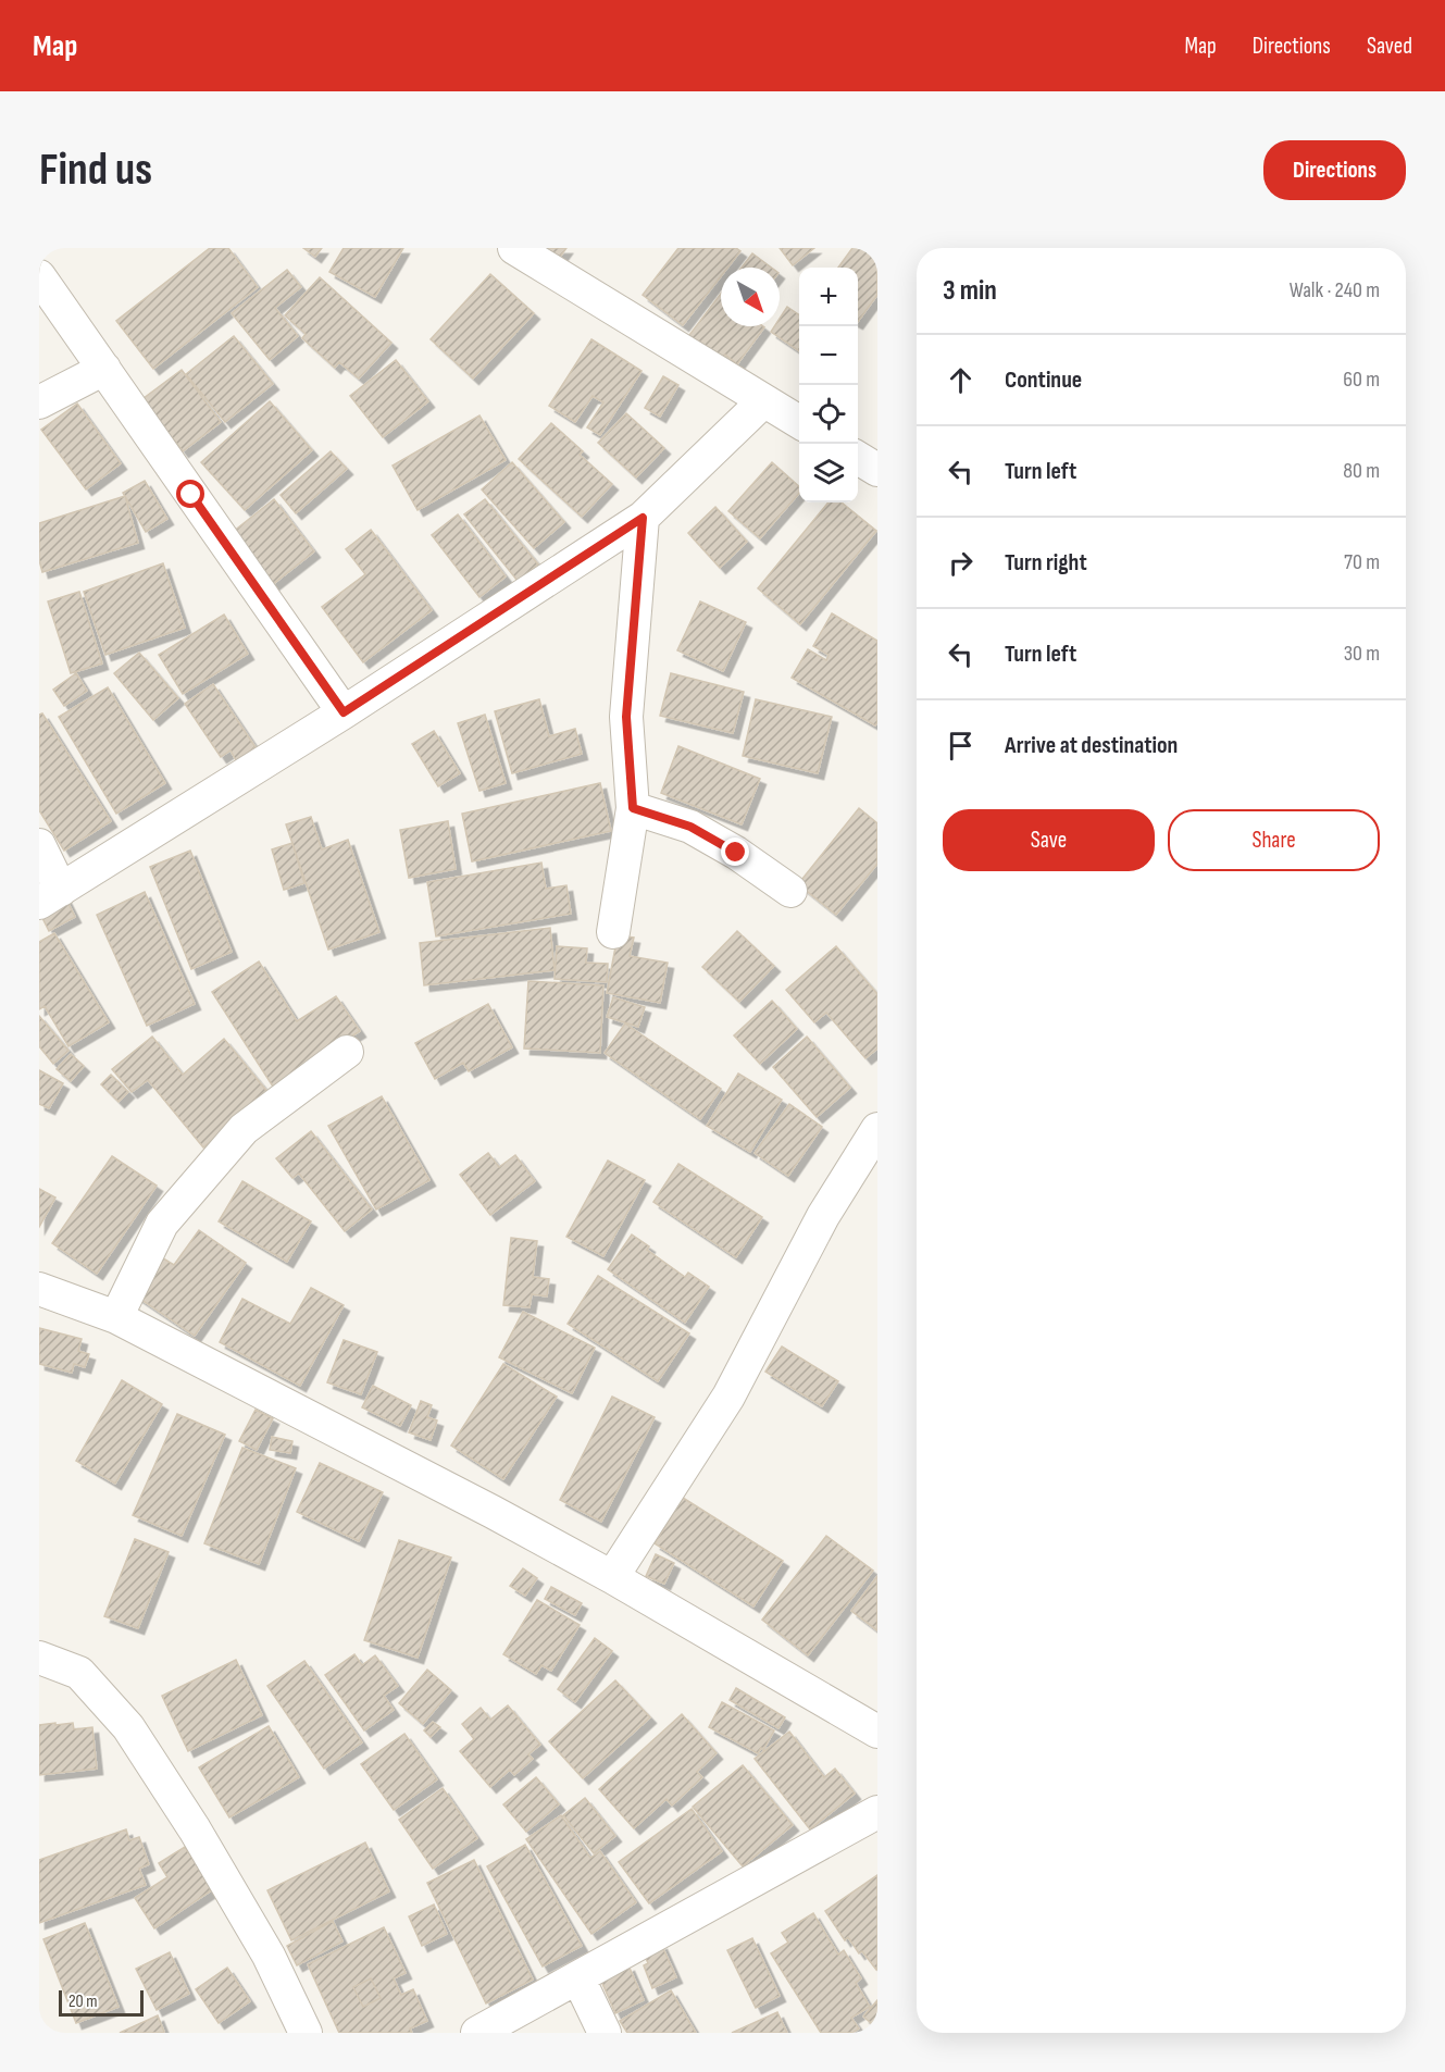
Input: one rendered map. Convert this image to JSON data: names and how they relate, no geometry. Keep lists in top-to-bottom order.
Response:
{
  "scale_bar": "20 m",
  "north": "bottom right",
  "page": {
    "header": "Map",
    "nav": ["Map", "Directions", "Saved"],
    "buttons": [
      "Directions",
      ["Save", "Share"]
    ],
    "title": "Find us",
    "heading": ["3 min", "Walk · 240 m"],
    "map_buttons": ["+", "−"],
    "list": [
      ["Continue", "60 m"],
      ["Turn left", "80 m"],
      ["Turn right", "70 m"],
      ["Turn left", "30 m"],
      "Arrive at destination"
    ],
    "scale": "20 m"
  }
}
